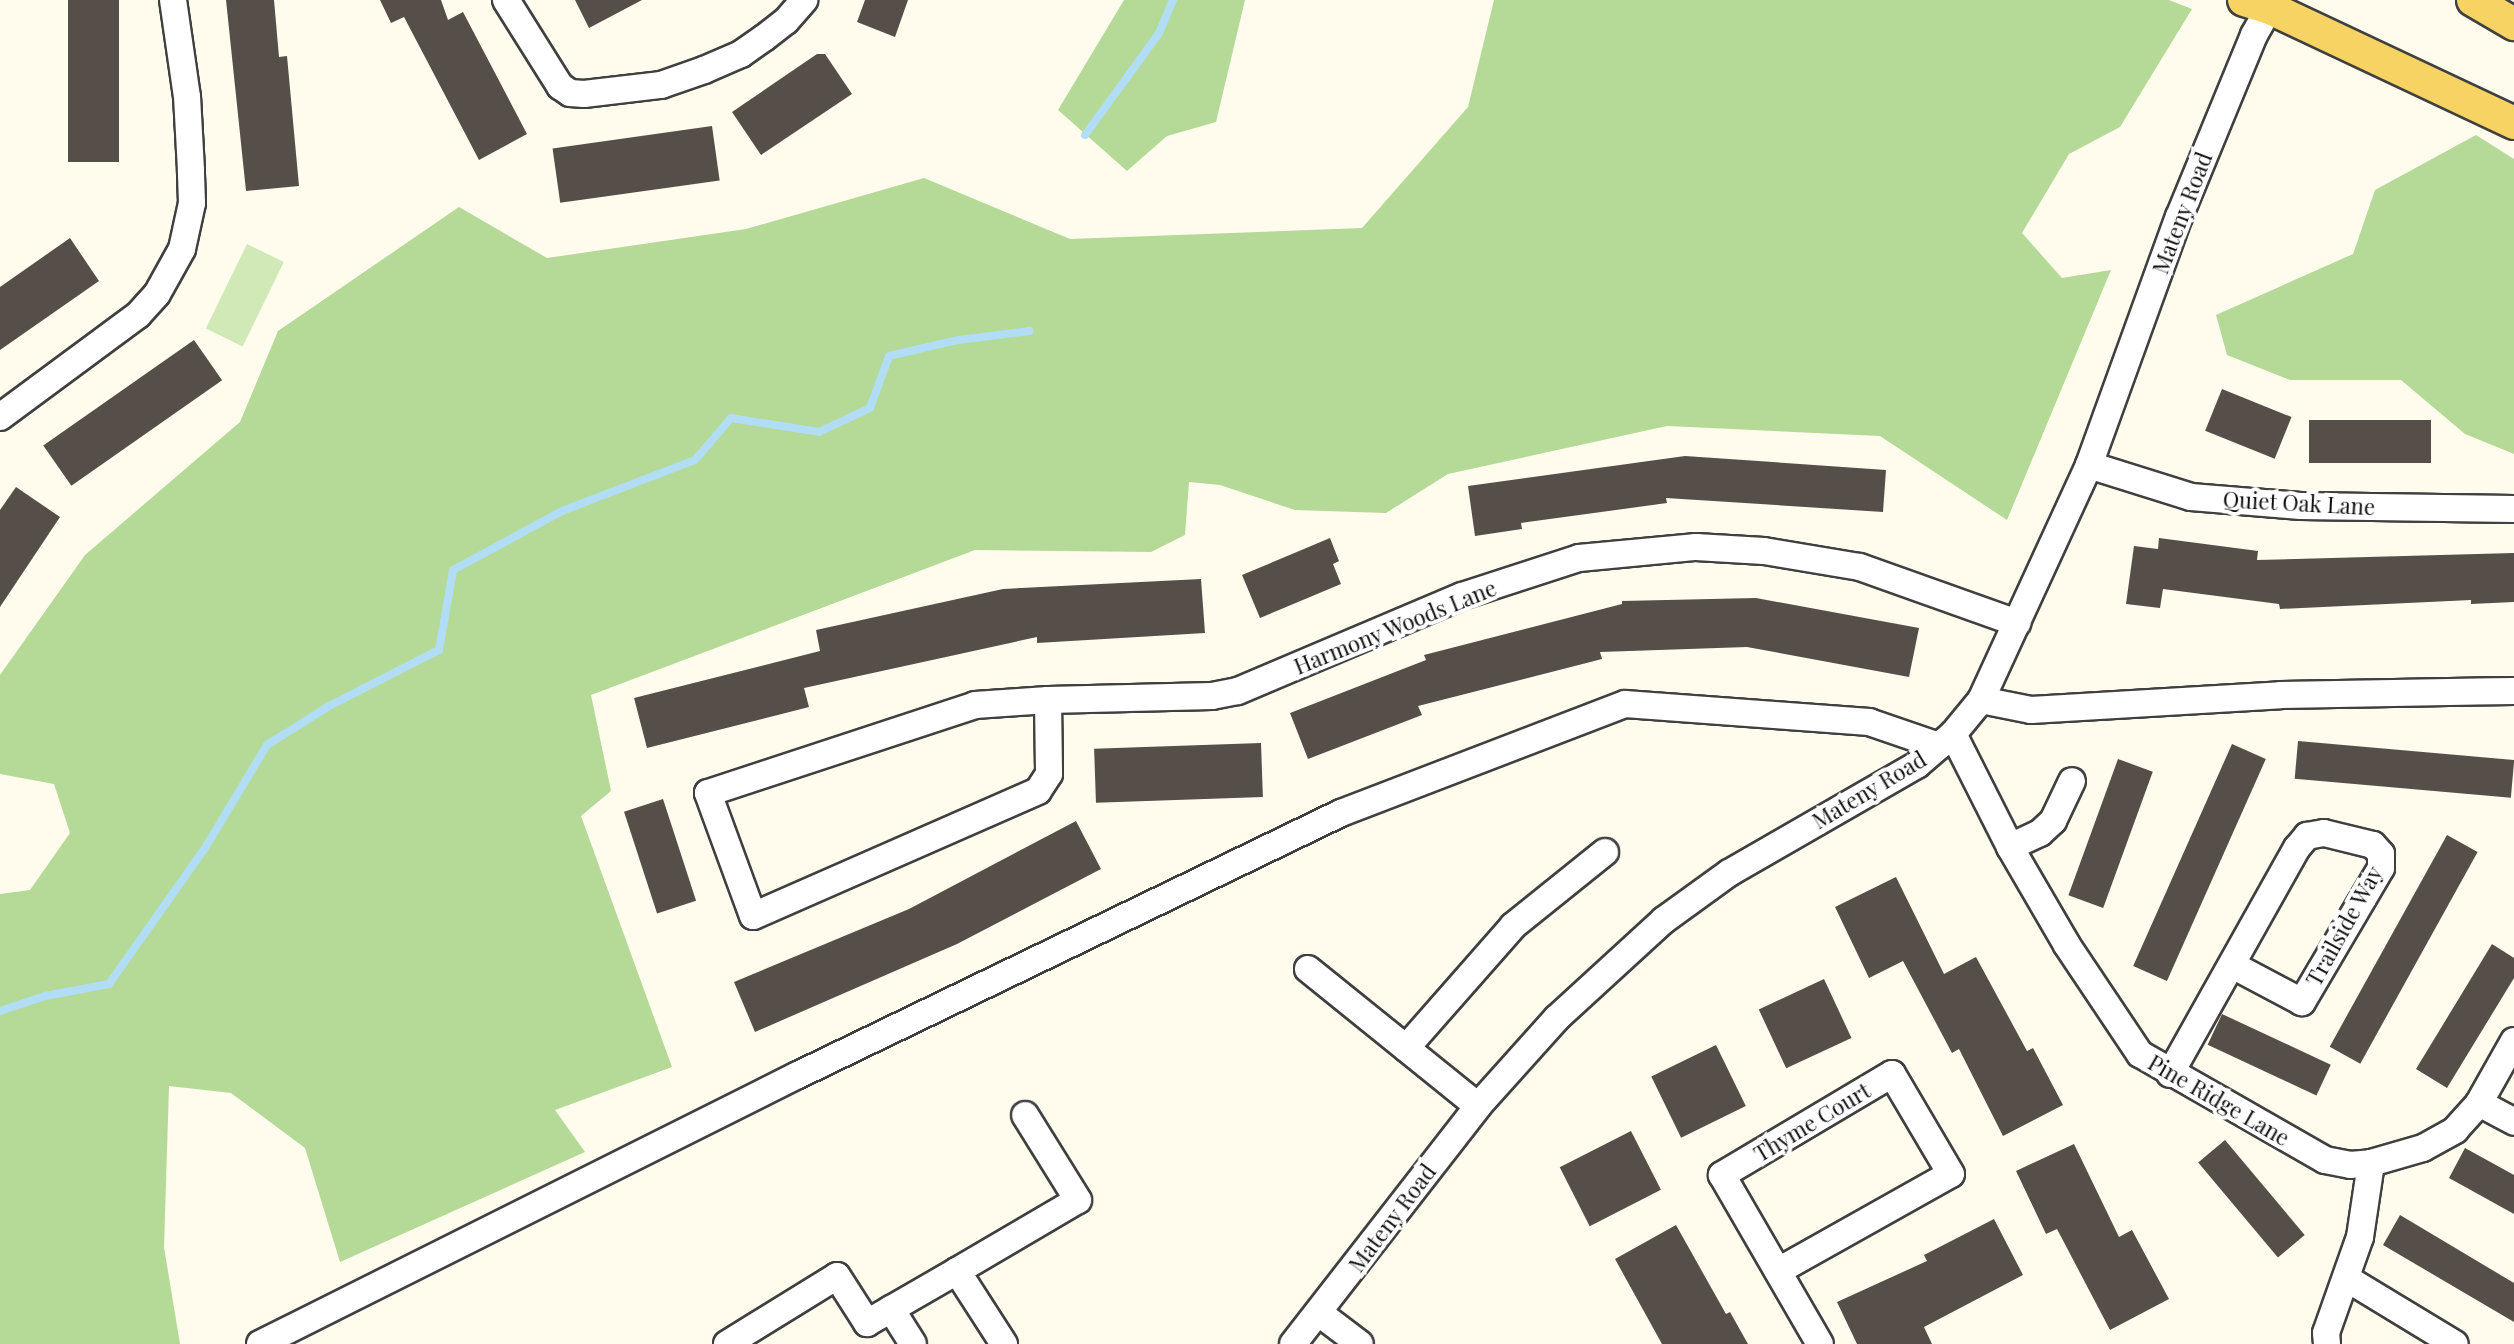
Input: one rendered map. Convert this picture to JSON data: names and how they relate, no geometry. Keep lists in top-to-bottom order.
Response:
{
  "streets": {
    "street": [
      "Mateny Road",
      "Quiet Oak Lane",
      "Harmony Woods Lane",
      "Trailside Way",
      "Pine Ridge Lane",
      "Thyme Court"
    ]
  },
  "crossings": [
    ["Mateny Road", "Quiet Oak Lane"],
    ["Mateny Road", "Harmony Woods Lane"],
    ["Mateny Road", "Pine Ridge Lane"],
    ["Trailside Way", "Pine Ridge Lane"]
  ]
}
